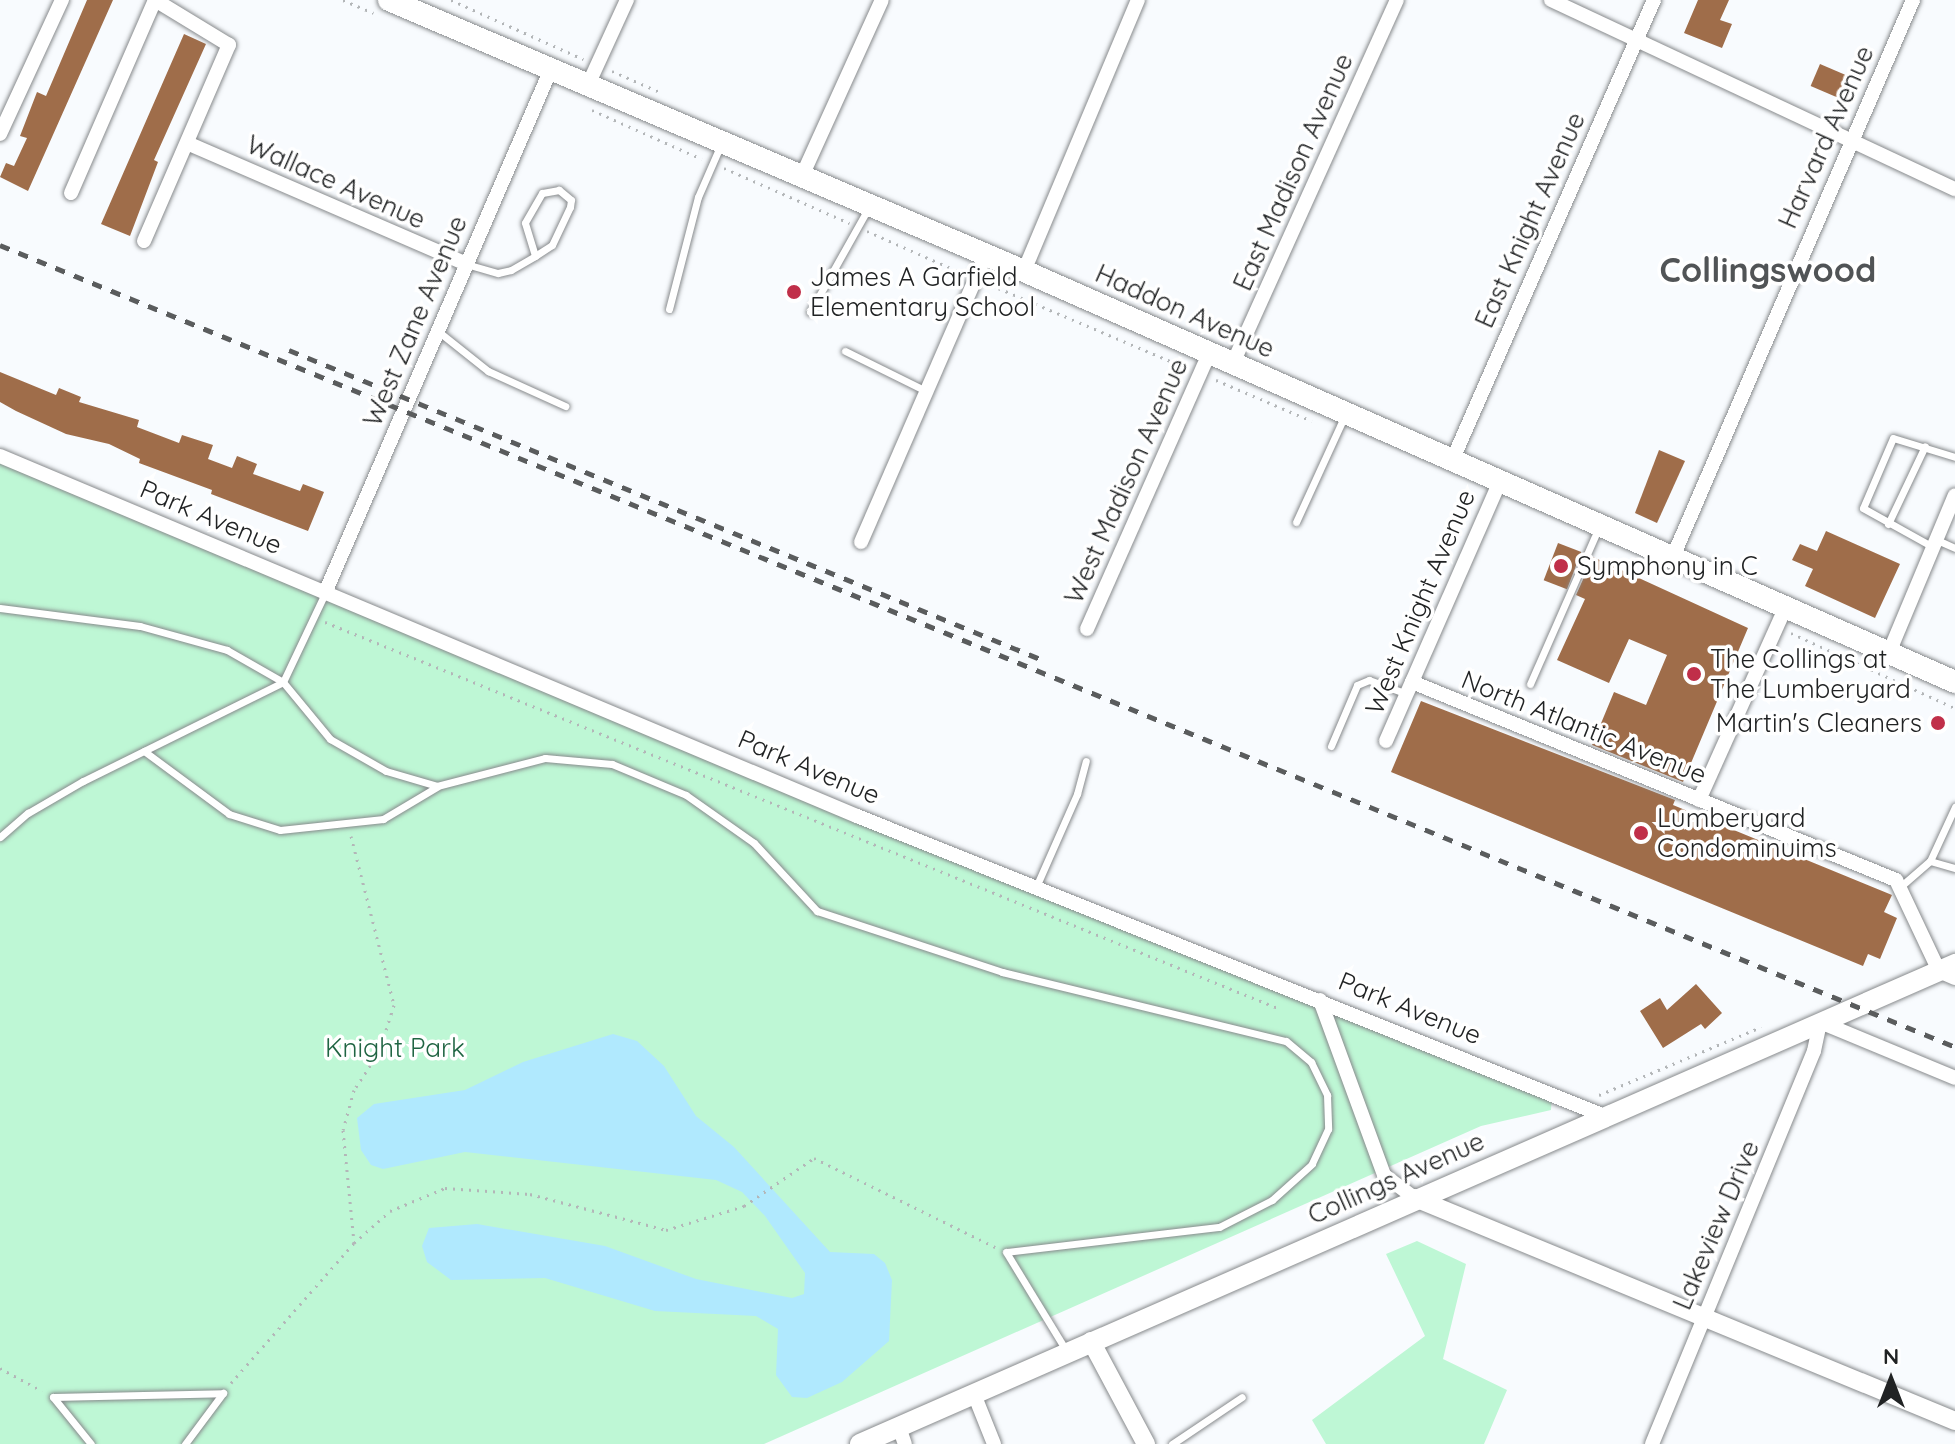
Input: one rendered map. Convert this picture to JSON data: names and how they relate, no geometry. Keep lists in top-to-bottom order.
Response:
{
  "streets": {
    "main road": ["Haddon Avenue", "Collings Avenue"],
    "street": [
      "Harvard Avenue",
      "East Madison Avenue",
      "Wallace Avenue",
      "East Knight Avenue",
      "West Zane Avenue",
      "West Madison Avenue",
      "Park Avenue",
      "West Knight Avenue",
      "North Atlantic Avenue",
      "Lakeview Drive"
    ]
  },
  "crossings": [
    ["Harvard Avenue", "Haddon Avenue"],
    ["East Madison Avenue", "Haddon Avenue"],
    ["Wallace Avenue", "West Zane Avenue"],
    ["East Knight Avenue", "Haddon Avenue"],
    ["Haddon Avenue", "West Zane Avenue"],
    ["Haddon Avenue", "West Madison Avenue"],
    ["Haddon Avenue", "West Knight Avenue"],
    ["West Zane Avenue", "Park Avenue"],
    ["Park Avenue", "Collings Avenue"],
    ["West Knight Avenue", "North Atlantic Avenue"],
    ["Collings Avenue", "Lakeview Drive"]
  ],
  "districts": ["Collingswood"],
  "parks": ["Knight Park"],
  "places": [
    "James A Garfield Elementary School",
    "Symphony in C",
    "The Collings at The Lumberyard",
    "Martin's Cleaners",
    "Lumberyard Condominuims"
  ],
  "north": "top"
}
